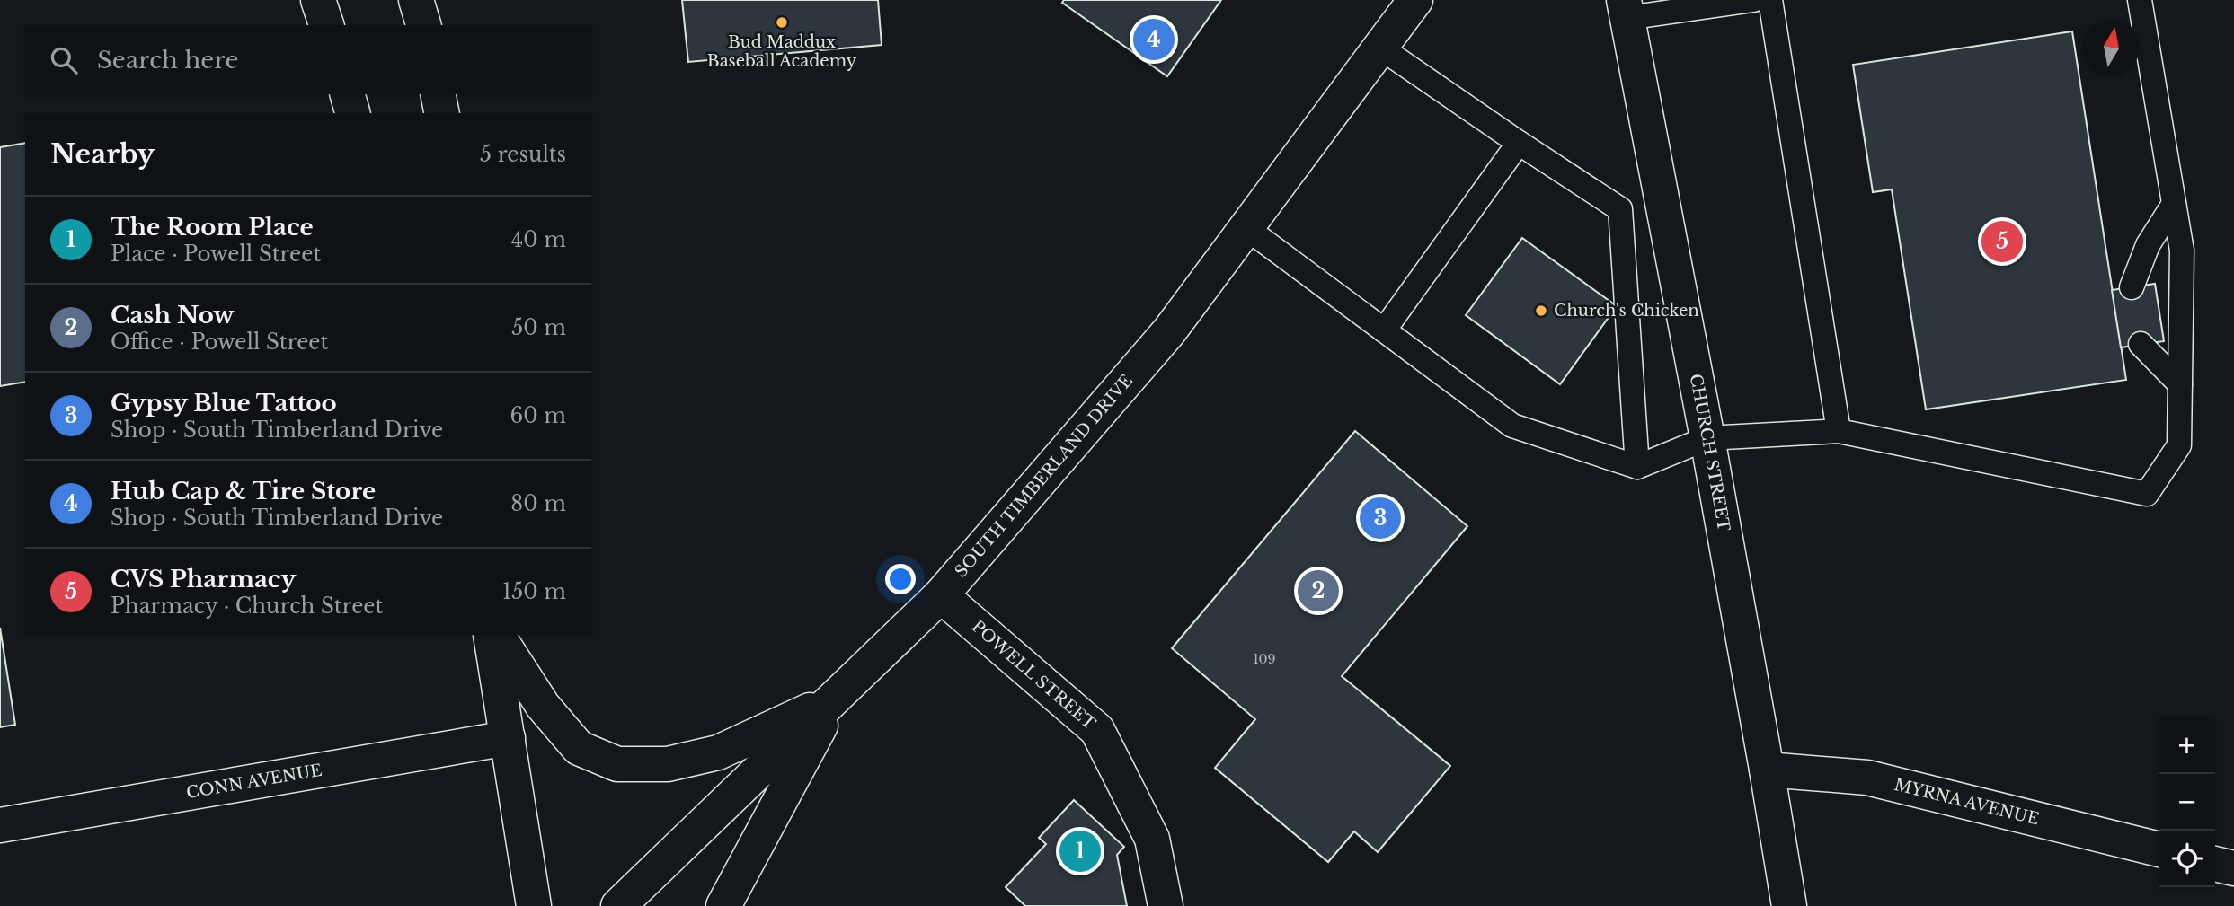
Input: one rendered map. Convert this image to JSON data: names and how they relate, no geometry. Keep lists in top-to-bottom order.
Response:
{
  "streets": {
    "main road": [
      "CHURCH STREET",
      "SOUTH TIMBERLAND DRIVE",
      "POWELL STREET",
      "CONN AVENUE",
      "MYRNA AVENUE"
    ]
  },
  "crossings": [
    ["CHURCH STREET", "MYRNA AVENUE"],
    ["SOUTH TIMBERLAND DRIVE", "POWELL STREET"]
  ],
  "places": ["Bud Maddux Baseball Academy", "Church's Chicken"],
  "house_numbers": ["109"],
  "north": "top",
  "page": {
    "pins": [
      "4",
      "5",
      "3",
      "2",
      "1"
    ],
    "search": "Search here",
    "heading": ["Nearby", "5 results"],
    "list": [
      {
        "mark": "1",
        "name": "The Room Place",
        "note": "Place · Powell Street",
        "value": "40 m"
      },
      {
        "mark": "2",
        "name": "Cash Now",
        "note": "Office · Powell Street",
        "value": "50 m"
      },
      {
        "mark": "3",
        "name": "Gypsy Blue Tattoo",
        "note": "Shop · South Timberland Drive",
        "value": "60 m"
      },
      {
        "mark": "4",
        "name": "Hub Cap & Tire Store",
        "note": "Shop · South Timberland Drive",
        "value": "80 m"
      },
      {
        "mark": "5",
        "name": "CVS Pharmacy",
        "note": "Pharmacy · Church Street",
        "value": "150 m"
      }
    ],
    "map_buttons": ["+", "−"]
  }
}
